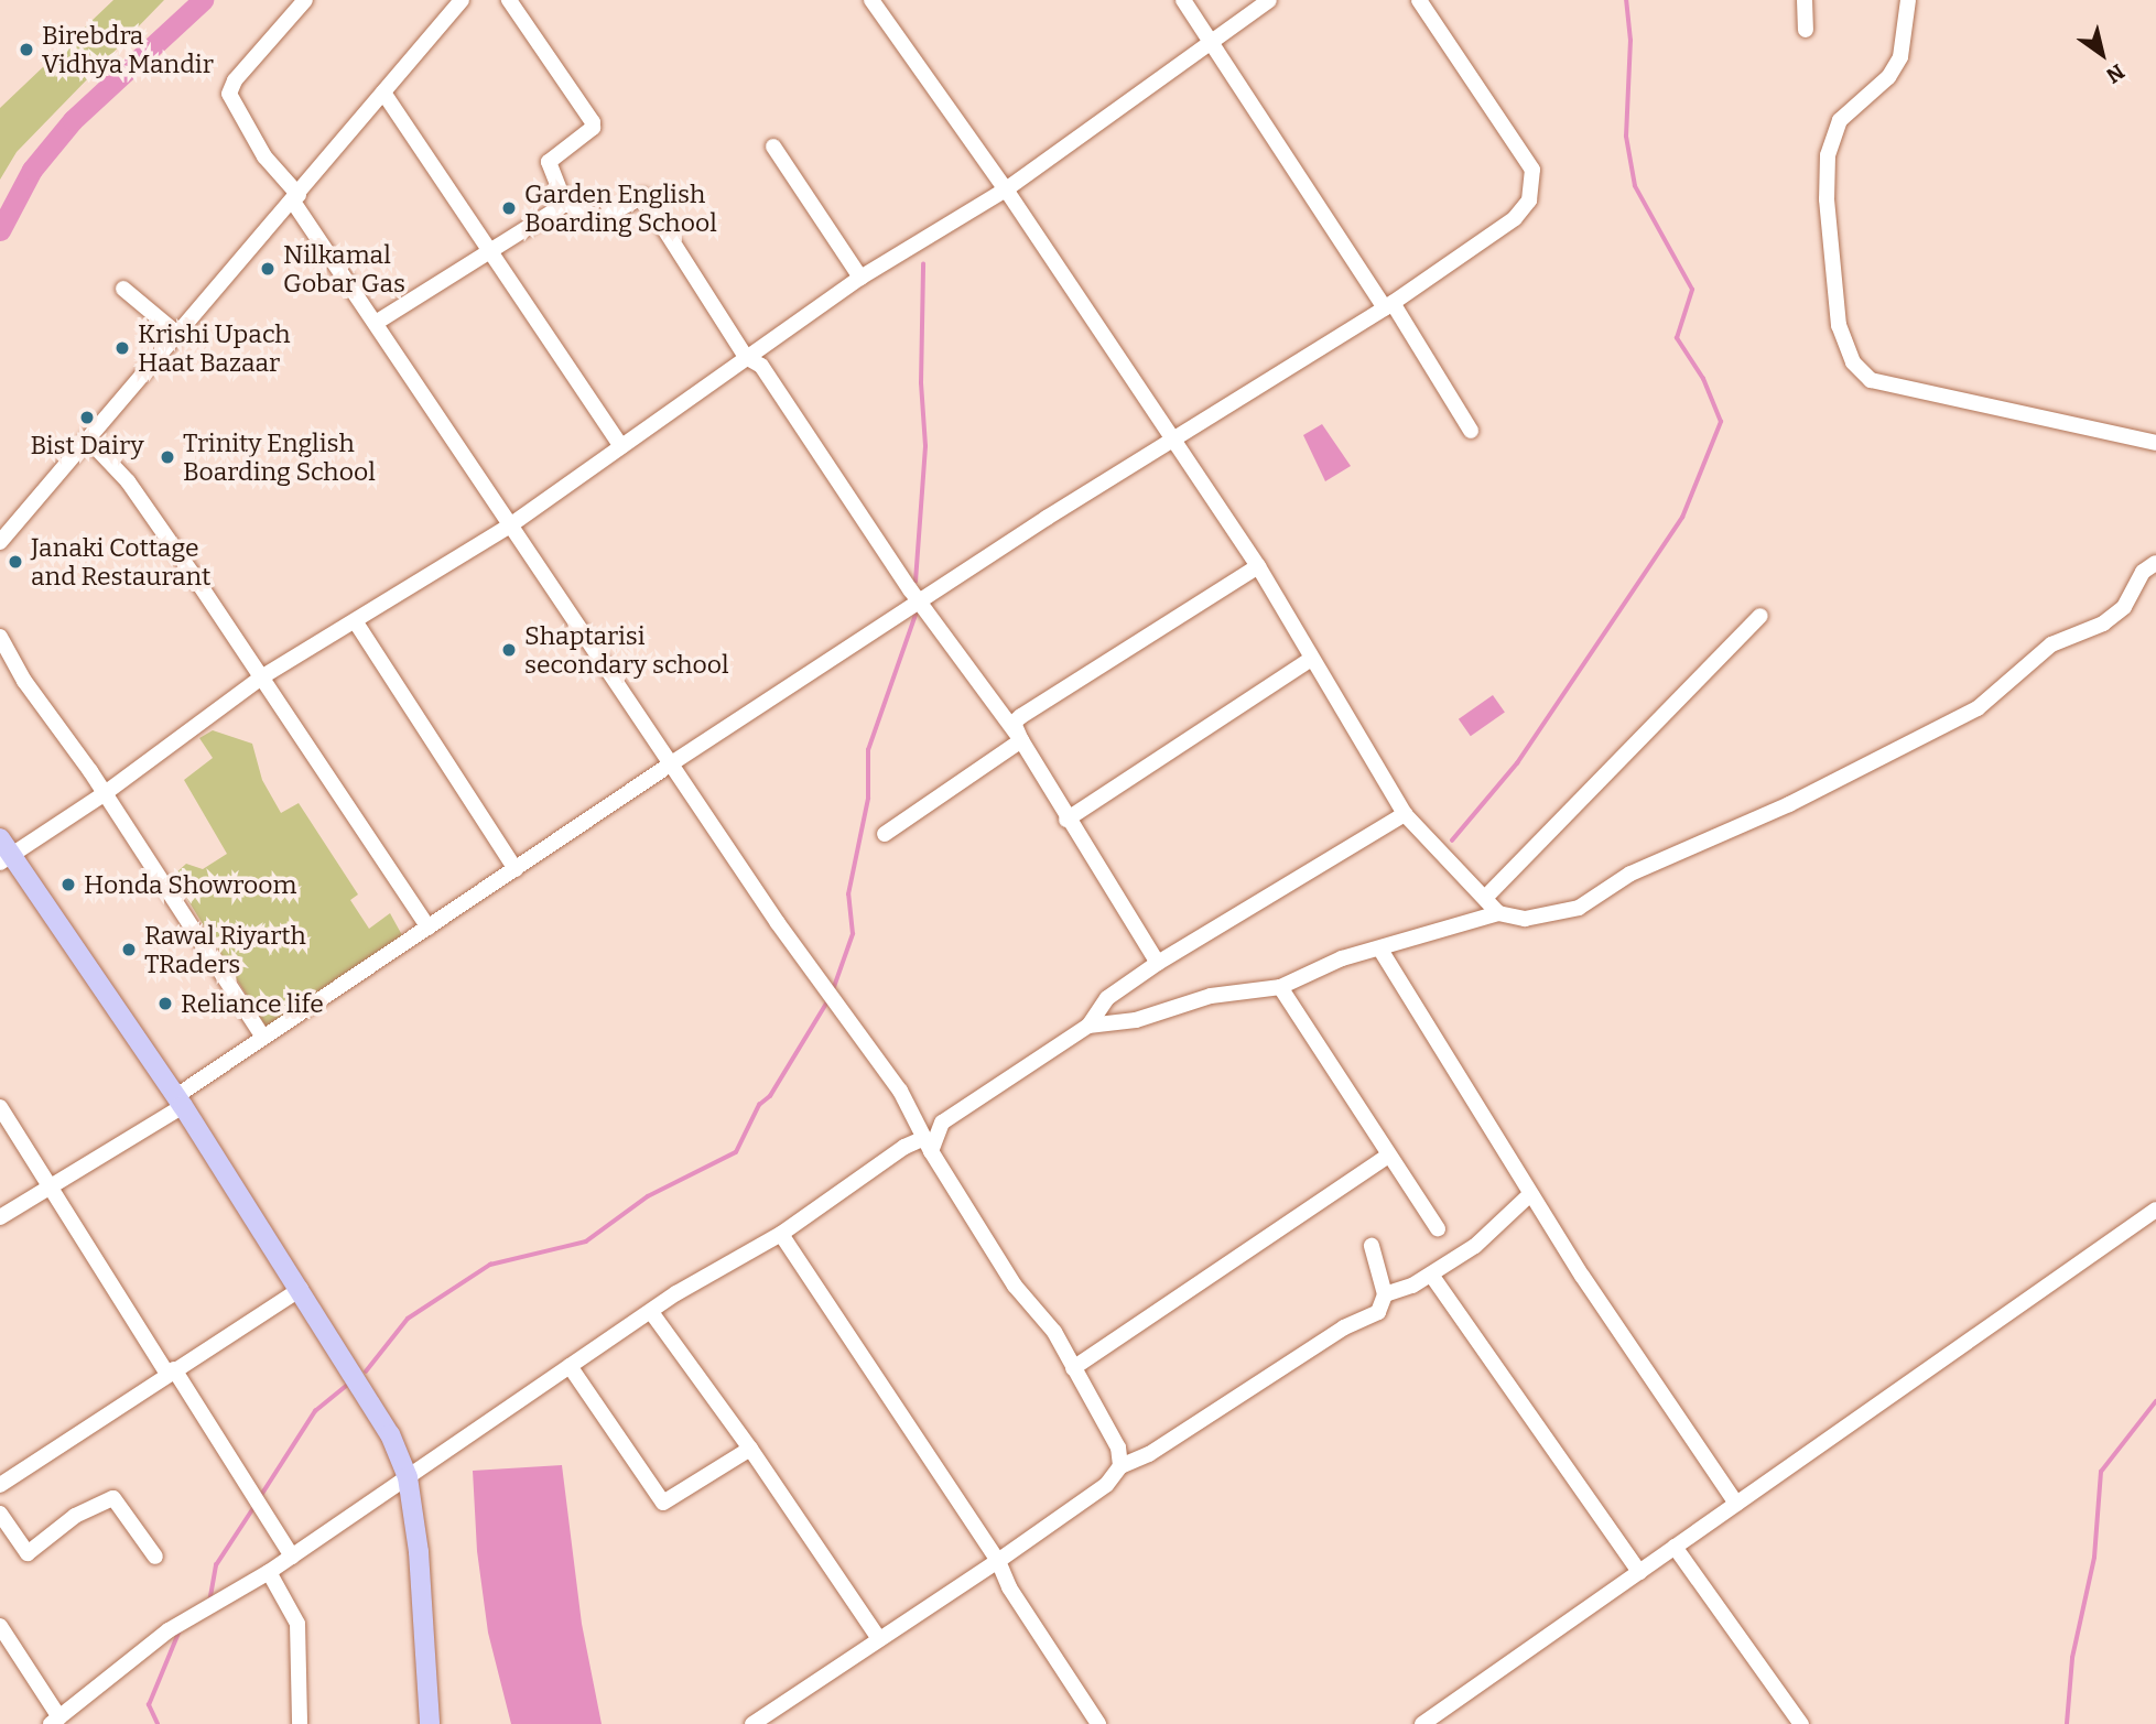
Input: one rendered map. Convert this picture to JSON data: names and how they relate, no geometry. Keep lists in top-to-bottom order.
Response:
{
  "places": [
    "Birebdra Vidhya Mandir",
    "Garden English Boarding School",
    "Nilkamal Gobar Gas",
    "Krishi Upach Haat Bazaar",
    "Bist Dairy",
    "Trinity English Boarding School",
    "Janaki Cottage and Restaurant",
    "Shaptarisi secondary school",
    "Honda Showroom",
    "Rawal Riyarth TRaders",
    "Reliance life"
  ],
  "north": "bottom right"
}
